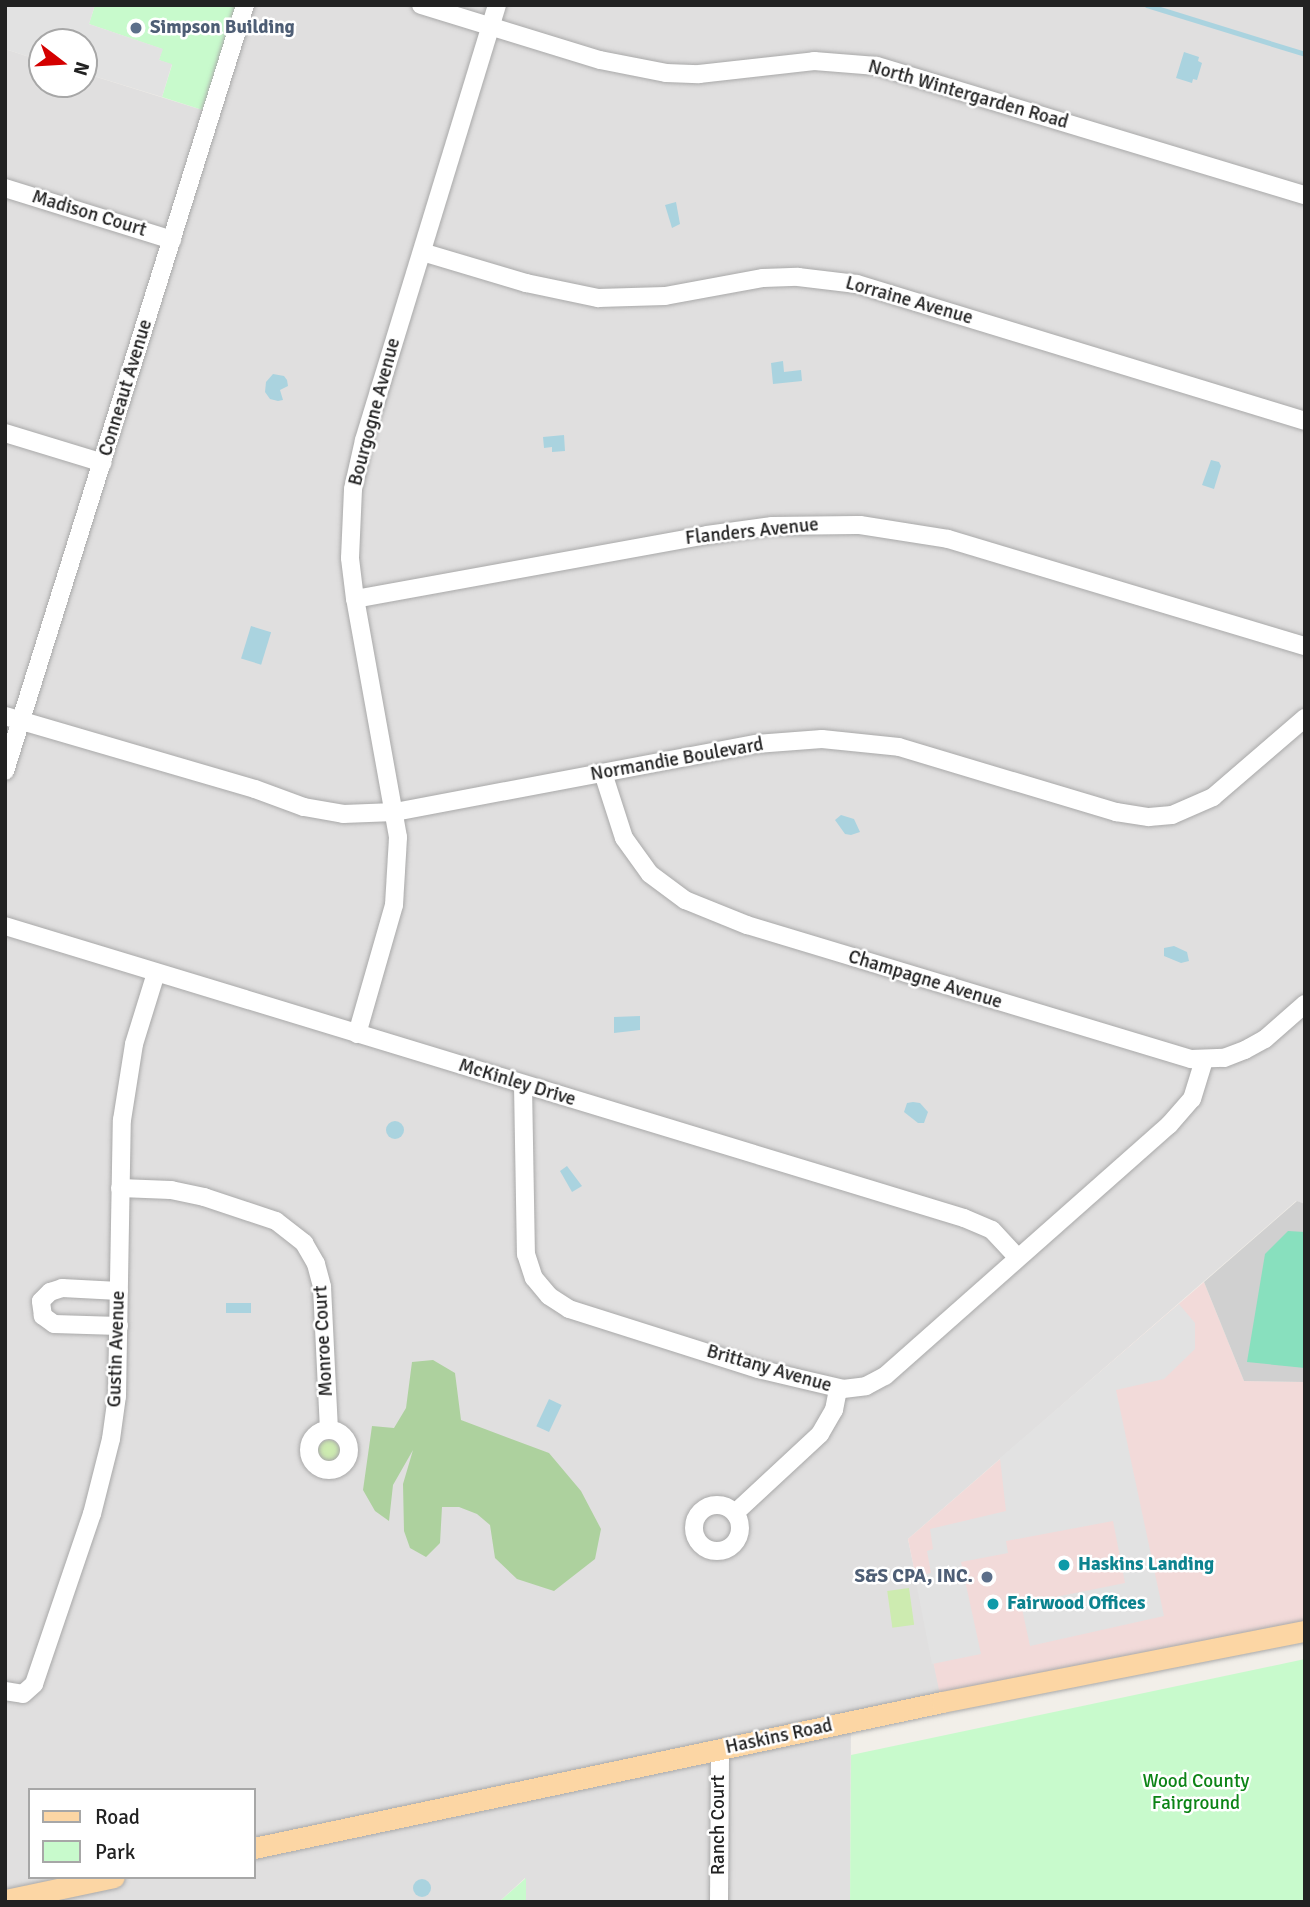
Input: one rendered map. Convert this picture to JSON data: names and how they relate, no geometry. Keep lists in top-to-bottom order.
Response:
{
  "streets": {
    "main road": ["Haskins Road"],
    "street": [
      "North Wintergarden Road",
      "Madison Court",
      "Lorraine Avenue",
      "Conneaut Avenue",
      "Bourgogne Avenue",
      "Flanders Avenue",
      "Normandie Boulevard",
      "Champagne Avenue",
      "McKinley Drive",
      "Monroe Court",
      "Gustin Avenue",
      "Brittany Avenue",
      "Ranch Court"
    ]
  },
  "crossings": [
    ["North Wintergarden Road", "Bourgogne Avenue"],
    ["Madison Court", "Conneaut Avenue"],
    ["Lorraine Avenue", "Bourgogne Avenue"],
    ["Conneaut Avenue", "Normandie Boulevard"],
    ["Bourgogne Avenue", "Flanders Avenue"],
    ["Bourgogne Avenue", "Normandie Boulevard"],
    ["Bourgogne Avenue", "McKinley Drive"],
    ["Normandie Boulevard", "Champagne Avenue"],
    ["Champagne Avenue", "Brittany Avenue"],
    ["McKinley Drive", "Gustin Avenue"],
    ["McKinley Drive", "Brittany Avenue"],
    ["Monroe Court", "Gustin Avenue"],
    ["Haskins Road", "Ranch Court"]
  ],
  "parks": ["Wood County Fairground"],
  "places": [
    "Simpson Building",
    "Haskins Landing",
    "S&S CPA, INC.",
    "Fairwood Offices"
  ],
  "legend": ["Road", "Park"],
  "north": "right"
}
